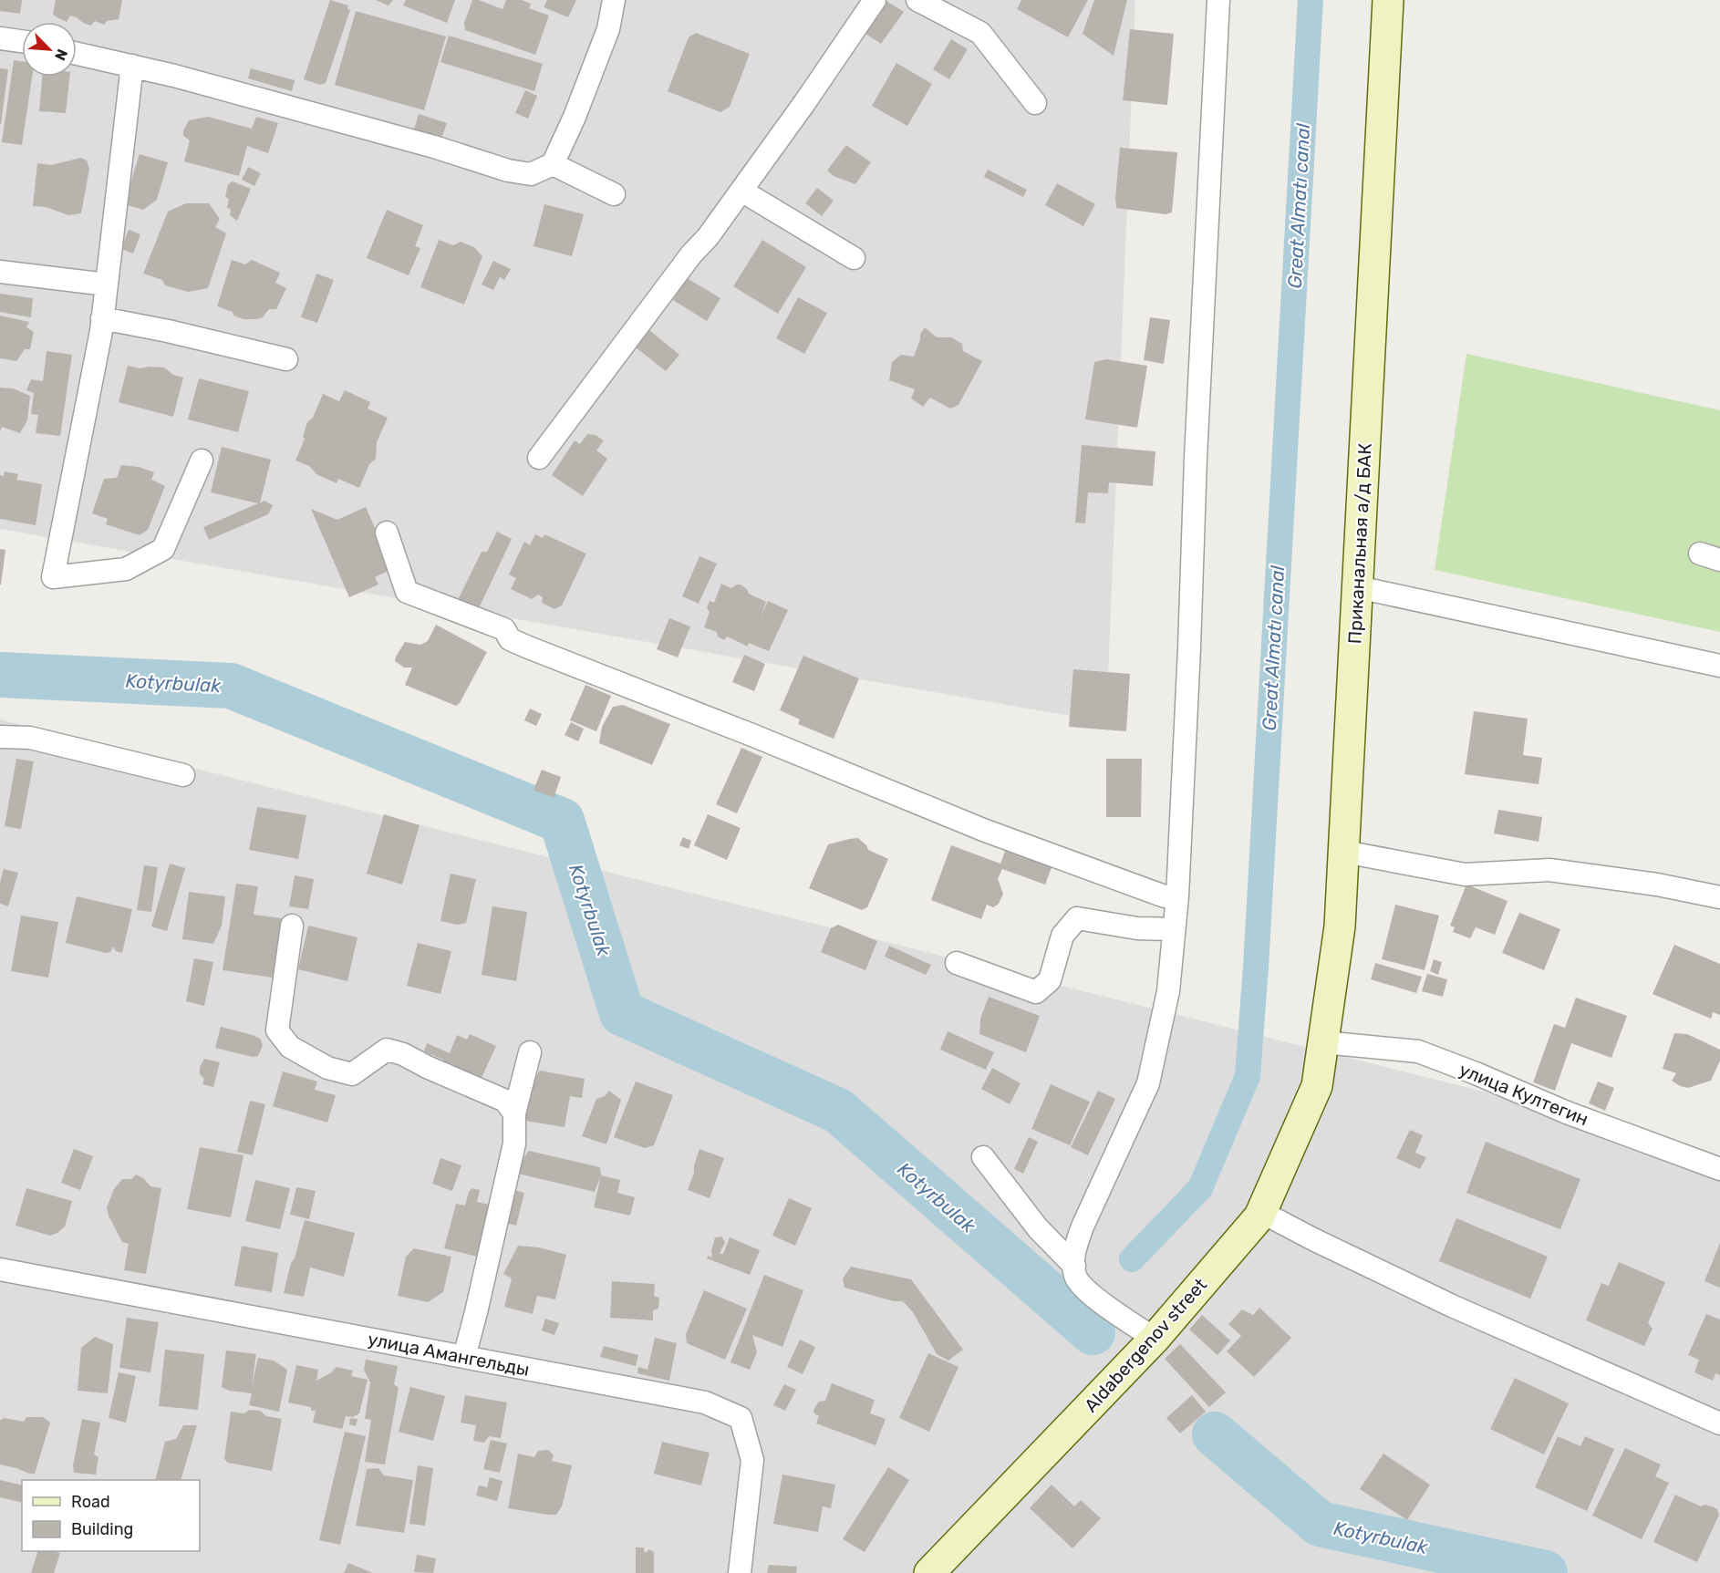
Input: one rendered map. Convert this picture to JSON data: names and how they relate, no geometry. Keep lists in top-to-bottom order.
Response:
{
  "streets": {
    "main road": ["Приканальная а/д БАК", "Aldabergenov street"],
    "street": ["улица Култегин", "улица Амангельды"]
  },
  "crossings": [
    ["Приканальная а/д БАК", "улица Култегин"],
    ["Приканальная а/д БАК", "Aldabergenov street"]
  ],
  "water": ["Great Almatı canal", "Kotyrbulak"],
  "legend": ["Road", "Building"],
  "north": "bottom right"
}
